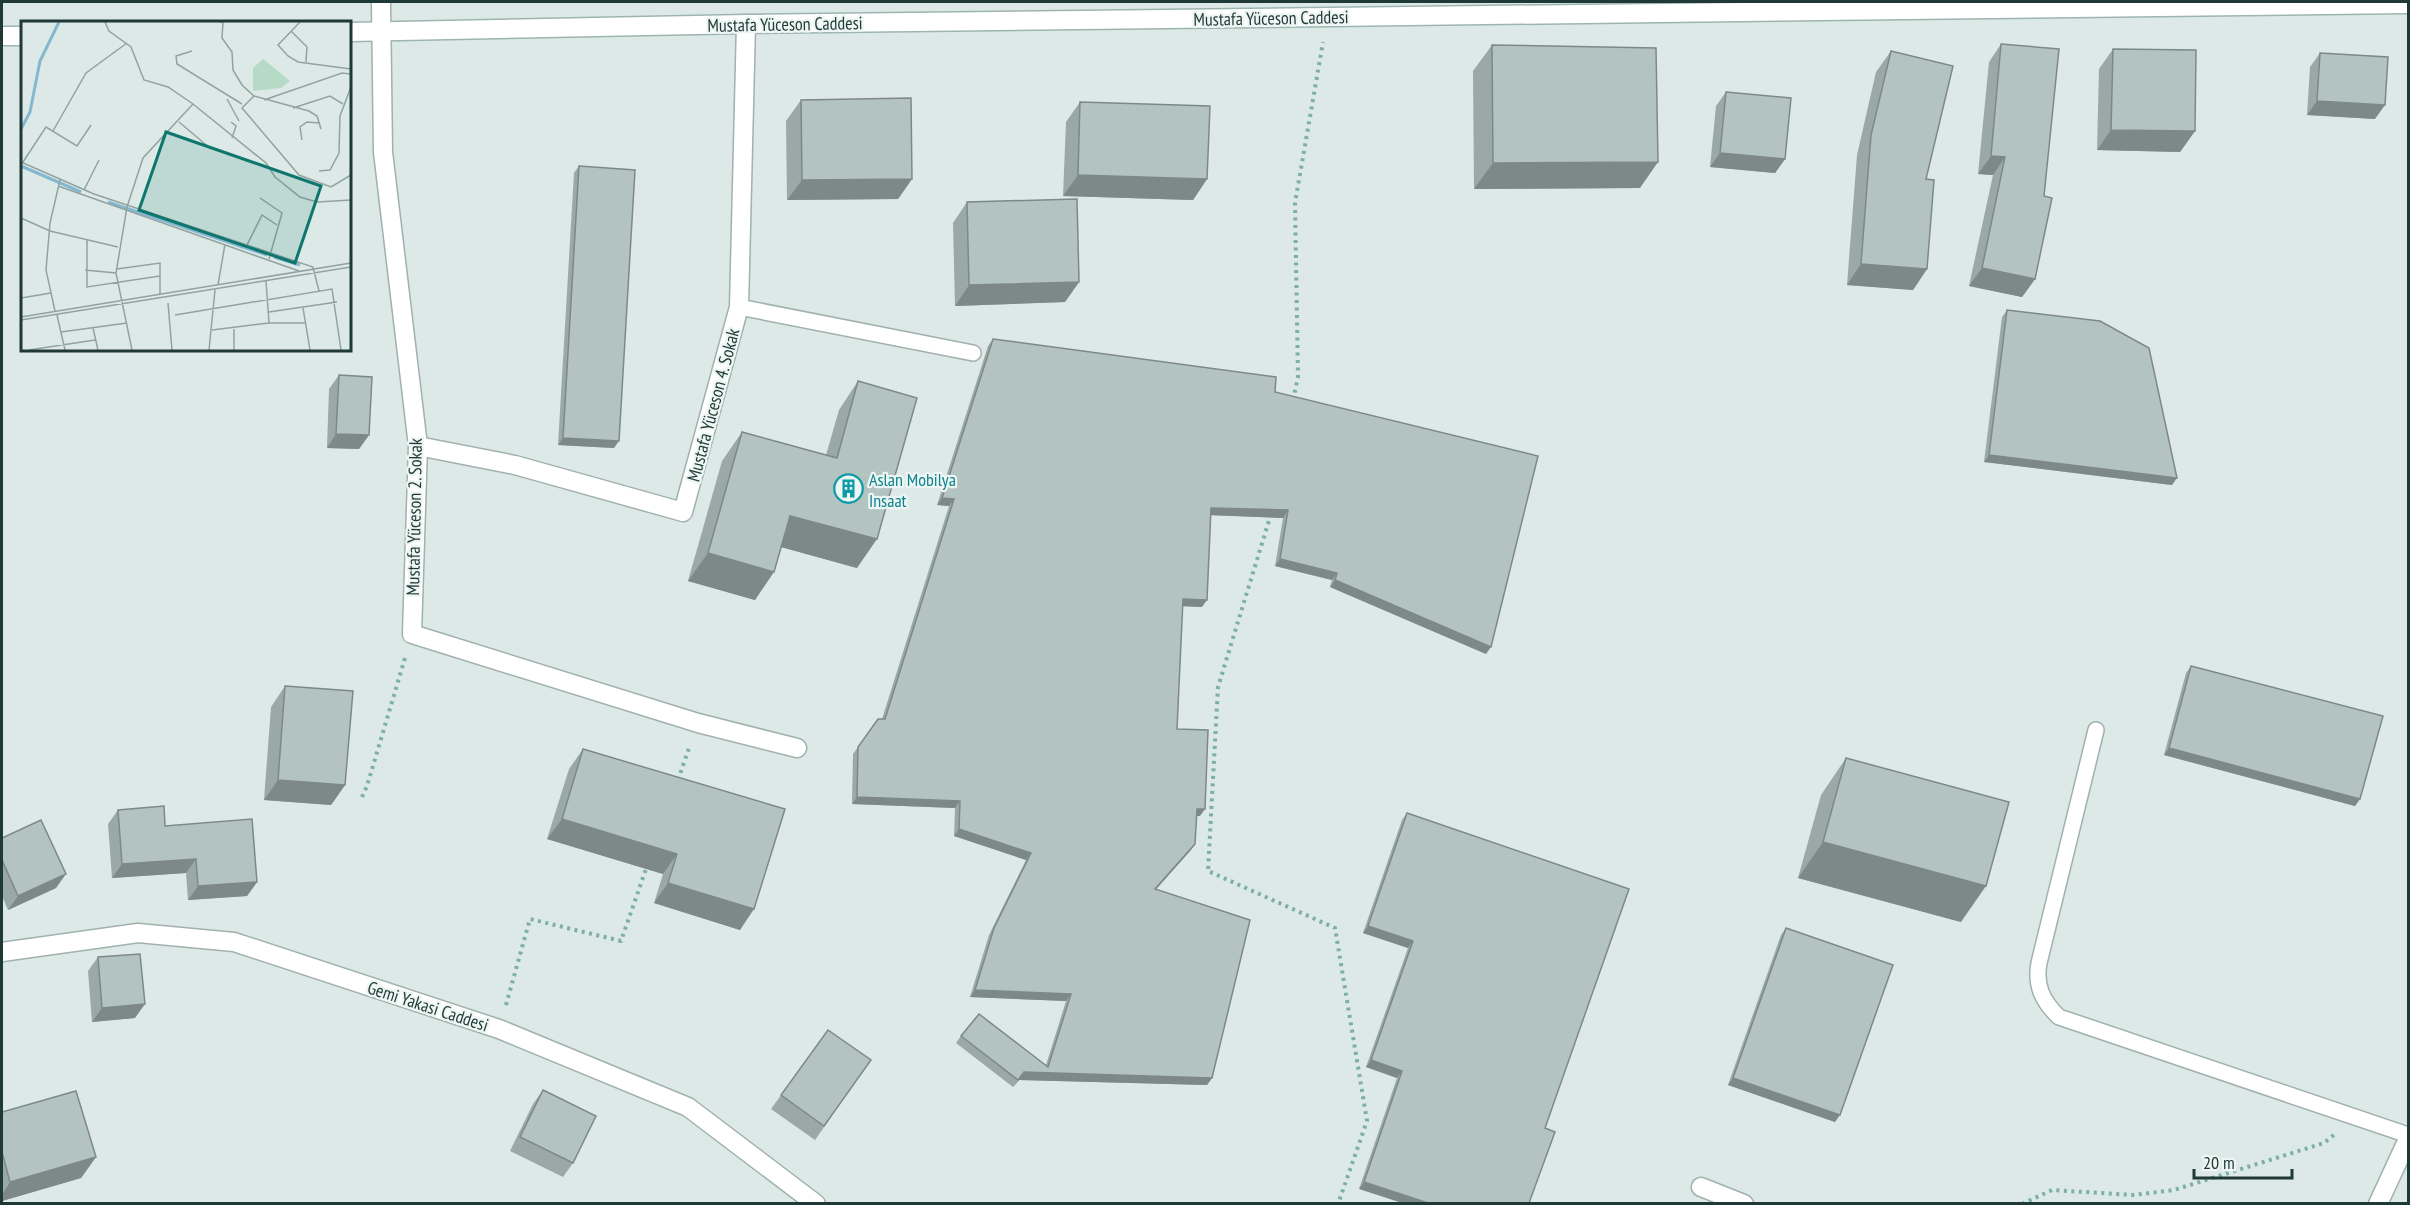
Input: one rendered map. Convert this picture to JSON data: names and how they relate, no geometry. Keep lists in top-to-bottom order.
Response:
{
  "streets": {
    "street": [
      "Mustafa Yüceson Caddesi",
      "Mustafa Yüceson 4. Sokak",
      "Mustafa Yüceson 2. Sokak",
      "Gemi Yakasi Caddesi"
    ]
  },
  "crossings": [
    ["Mustafa Yüceson Caddesi", "Mustafa Yüceson 4. Sokak"],
    ["Mustafa Yüceson Caddesi", "Mustafa Yüceson 2. Sokak"],
    ["Mustafa Yüceson 4. Sokak", "Mustafa Yüceson 2. Sokak"]
  ],
  "places": {
    "building": ["Aslan Mobilya Insaat"]
  },
  "scale_bar": "20 m"
}
